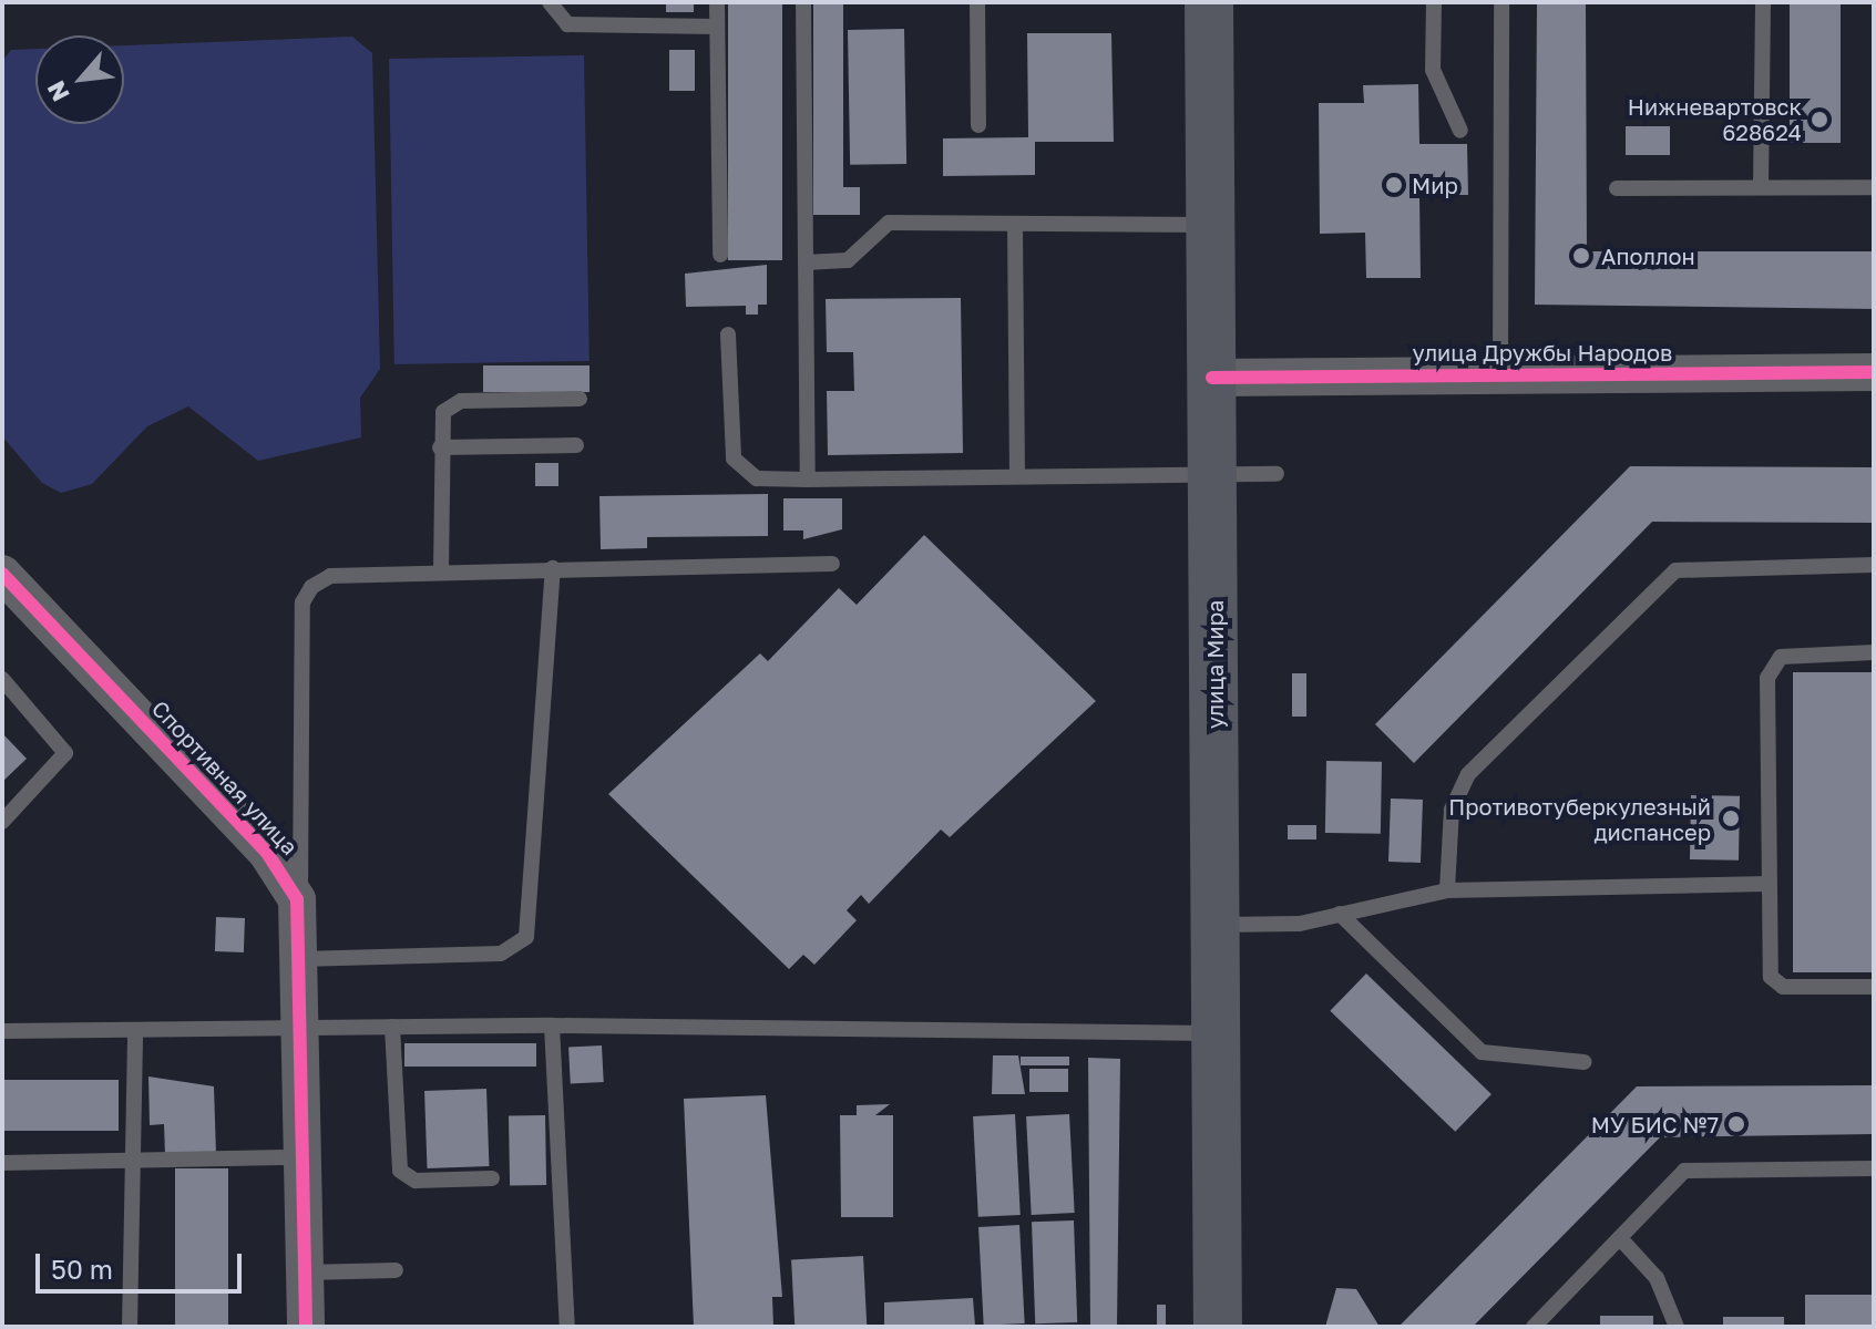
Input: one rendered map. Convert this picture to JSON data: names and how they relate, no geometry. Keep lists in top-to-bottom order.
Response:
{
  "streets": {
    "main road": ["улица Мира"],
    "street": ["улица Дружбы Народов", "Спортивная улица"]
  },
  "crossings": [
    ["улица Дружбы Народов", "улица Мира"]
  ],
  "places": [
    "Нижневартовск 628624",
    "Мир",
    "Аполлон",
    "Противотуберкулезный диспансер",
    "МУ БИС №7"
  ],
  "scale_bar": "50 m",
  "north": "bottom left"
}
